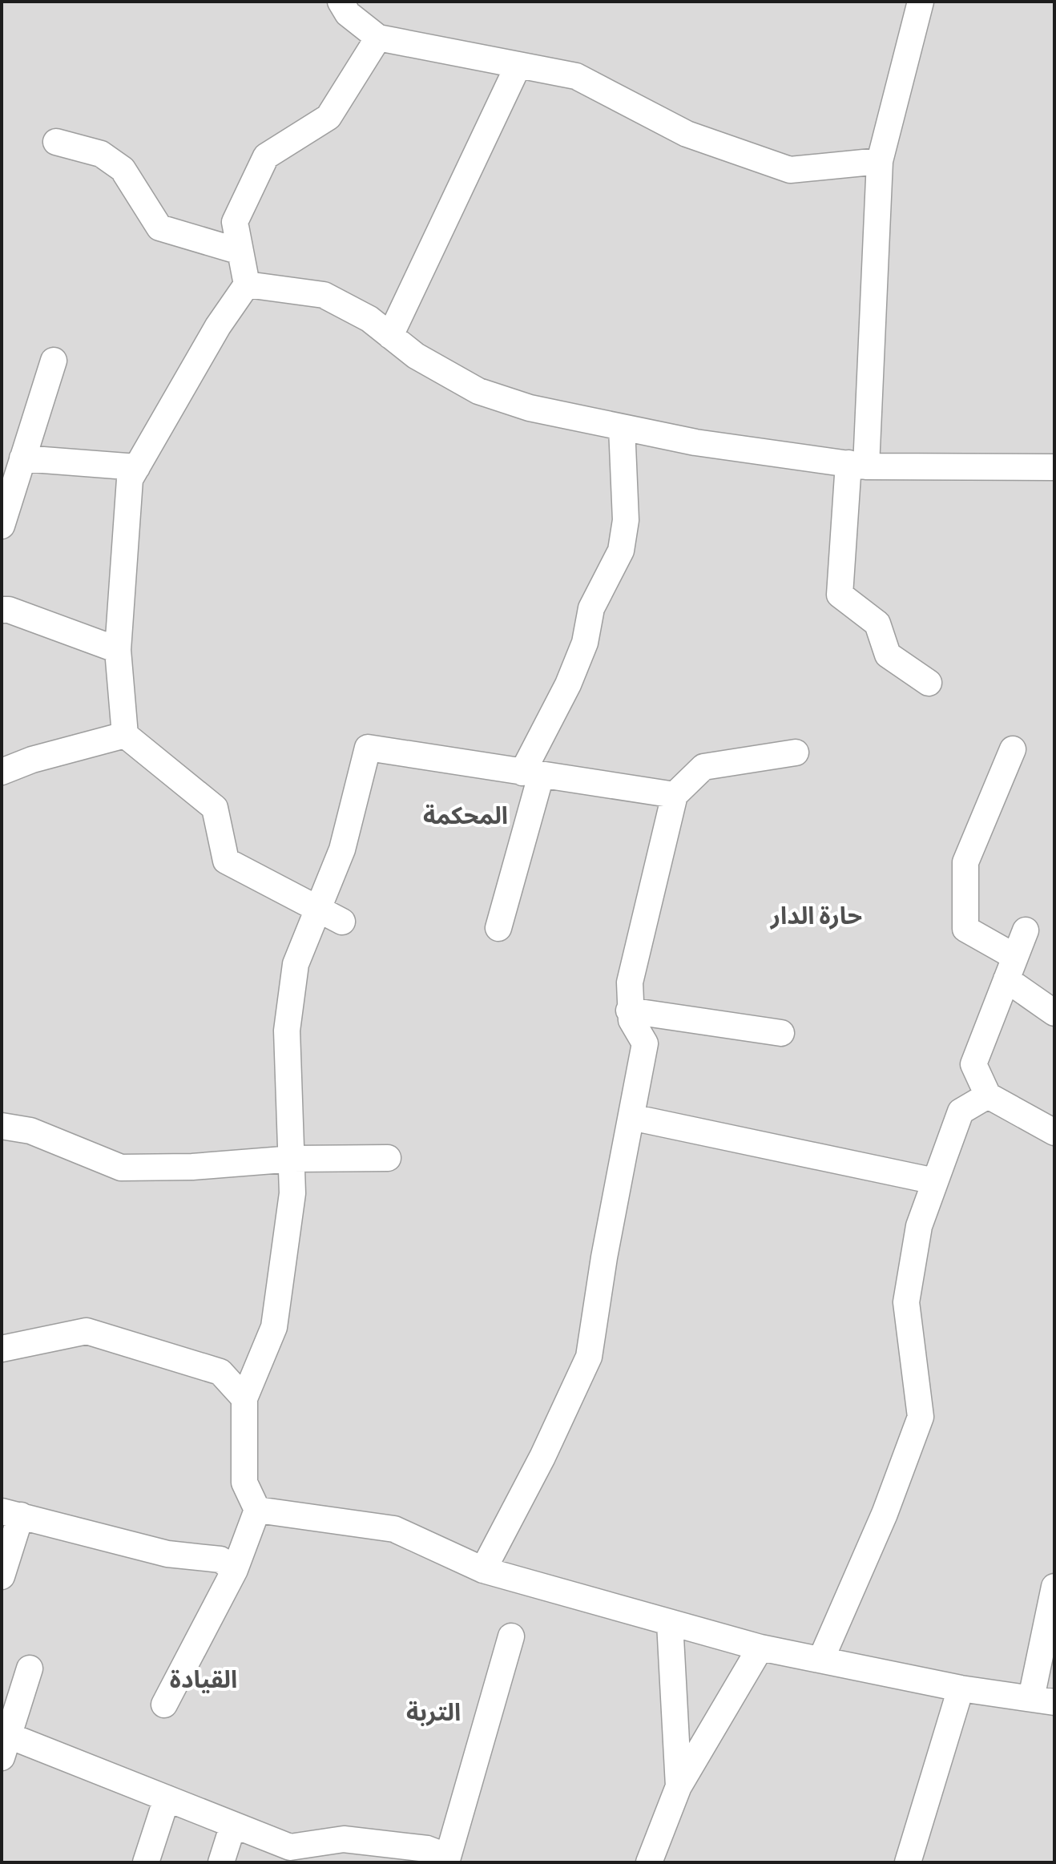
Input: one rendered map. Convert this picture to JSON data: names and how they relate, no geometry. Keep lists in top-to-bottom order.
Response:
{
  "districts": [
    "المحكمة",
    "حارة الدار",
    "القيادة",
    "التربة"
  ]
}
